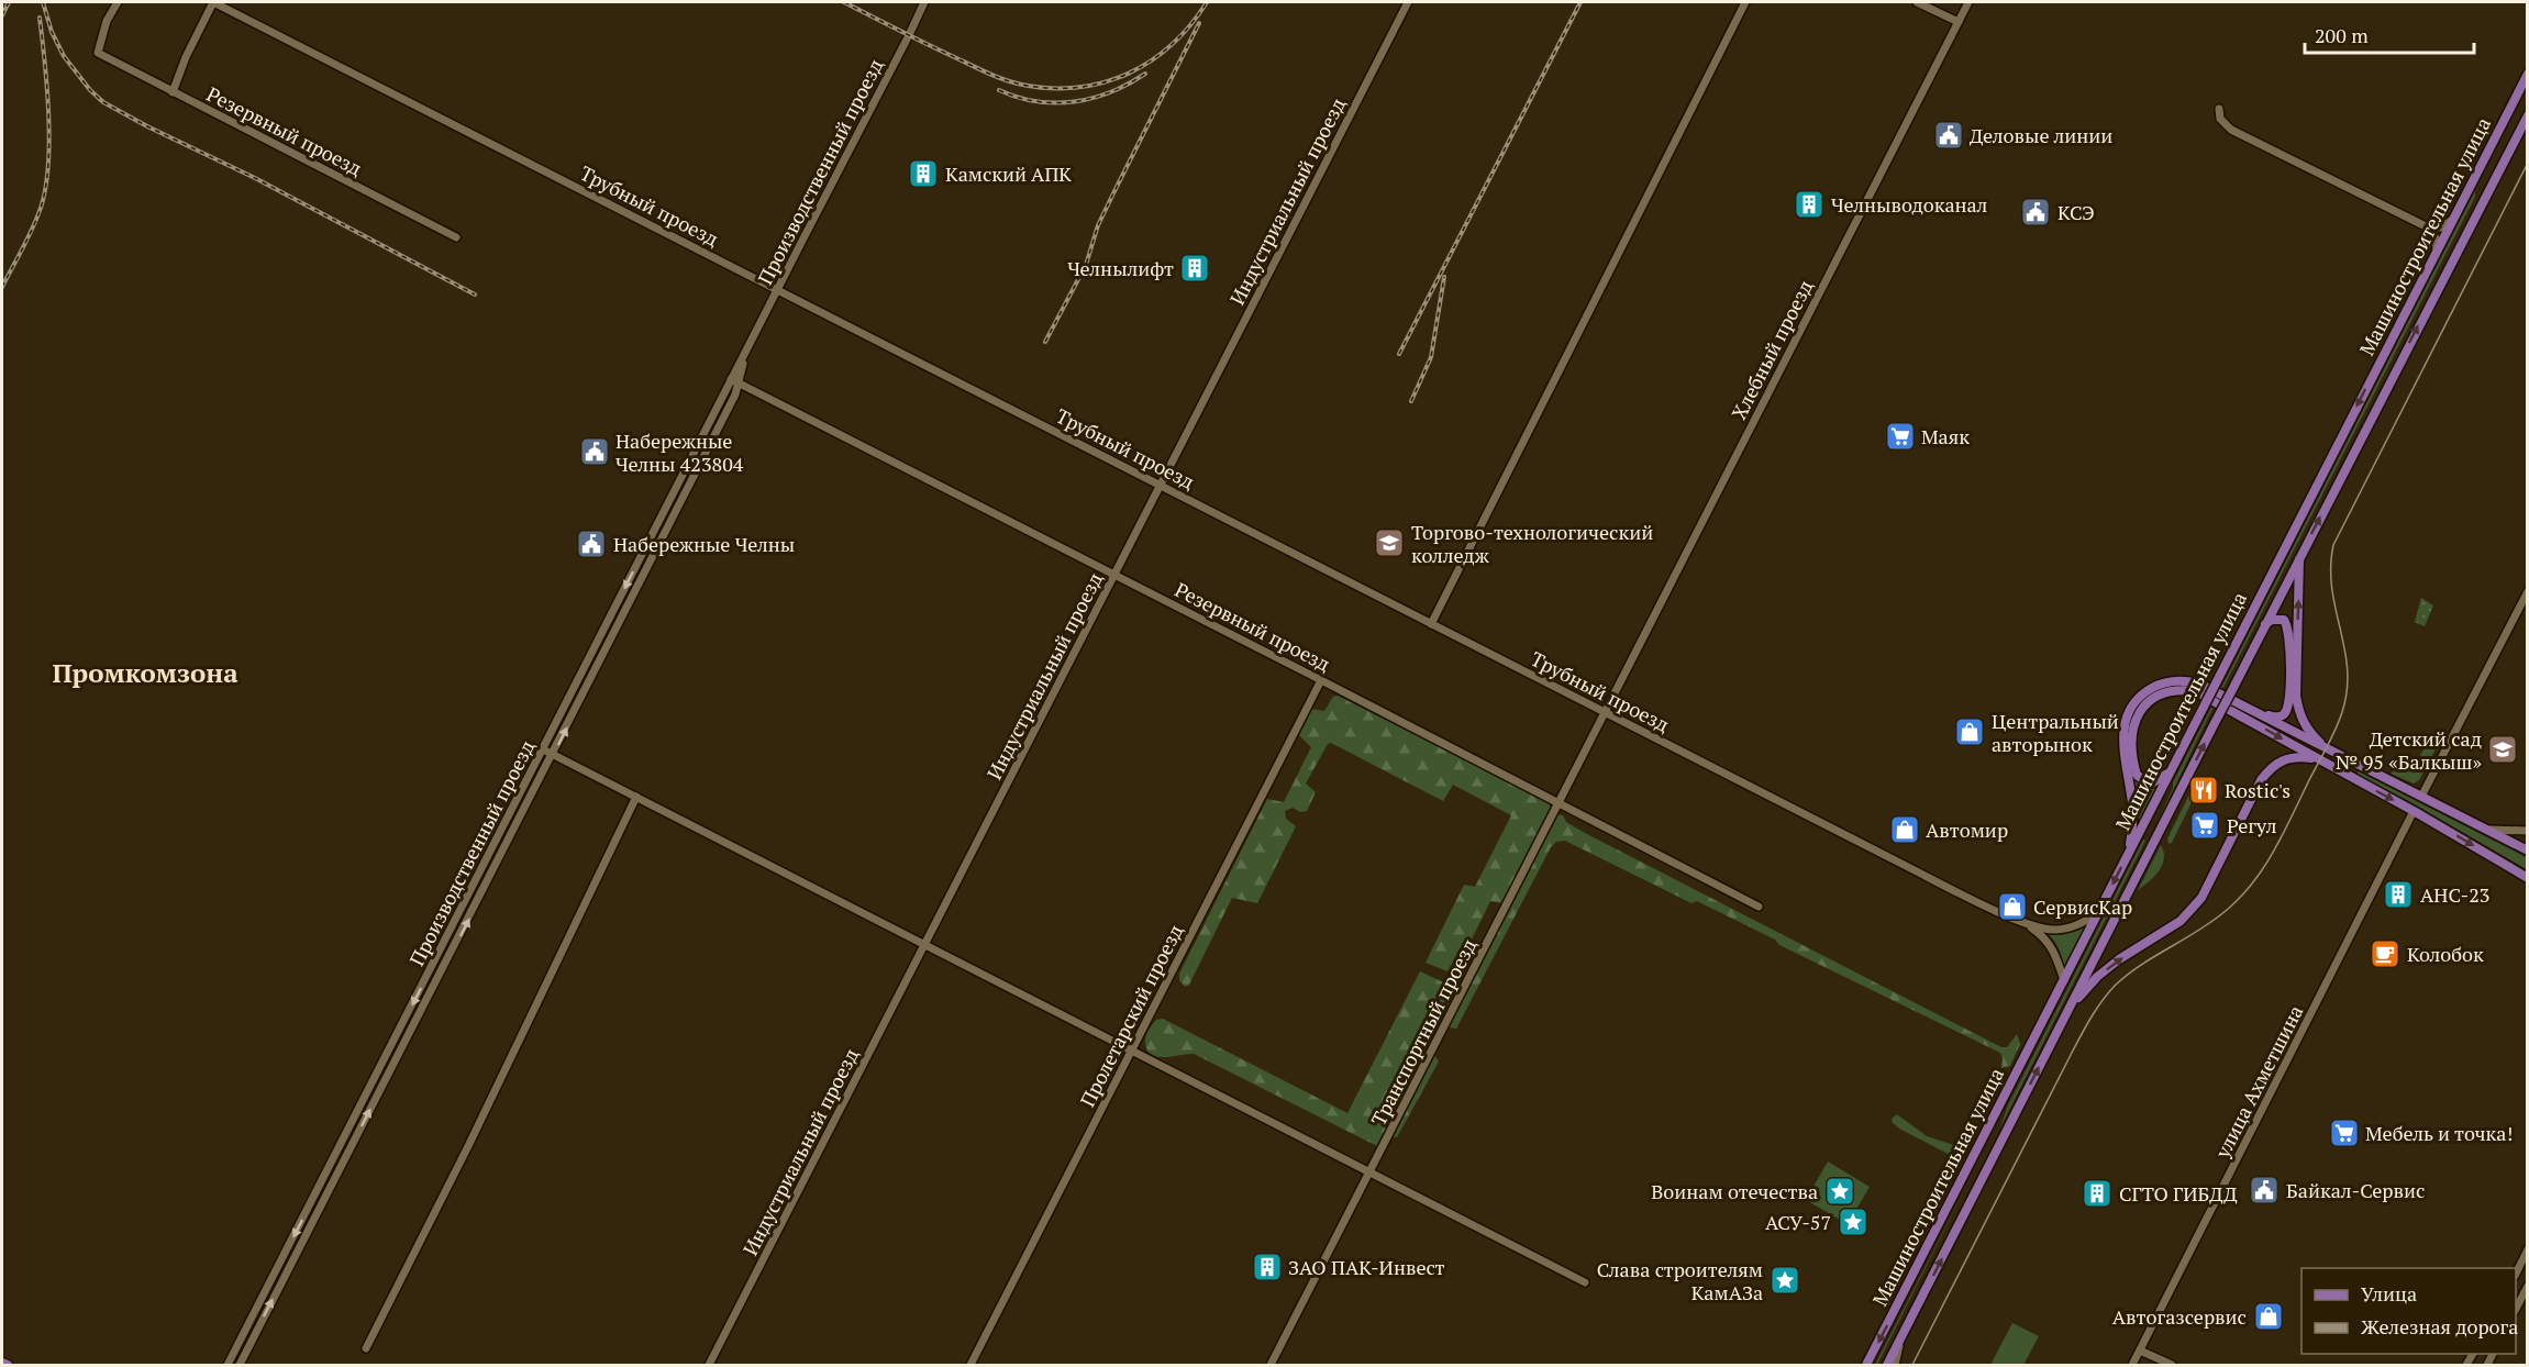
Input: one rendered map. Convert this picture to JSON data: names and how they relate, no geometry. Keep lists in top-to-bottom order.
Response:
{
  "streets": {
    "main road": ["Машиностроительная улица"],
    "street": [
      "Резервный проезд",
      "Производственный проезд",
      "Индустриальный проезд",
      "Трубный проезд",
      "Хлебный проезд",
      "Пролетарский проезд",
      "Транспортный проезд",
      "улица Ахметшина"
    ]
  },
  "crossings": [
    ["Резервный проезд", "Производственный проезд"],
    ["Резервный проезд", "Индустриальный проезд"],
    ["Резервный проезд", "Пролетарский проезд"],
    ["Резервный проезд", "Транспортный проезд"],
    ["Производственный проезд", "Трубный проезд"],
    ["Индустриальный проезд", "Трубный проезд"],
    ["Трубный проезд", "Хлебный проезд"],
    ["Трубный проезд", "Транспортный проезд"],
    ["Хлебный проезд", "Транспортный проезд"]
  ],
  "districts": ["Промкомзона"],
  "places": {
    "public building": [
      "Деловые линии",
      "КСЭ",
      "Набережные Челны 423804",
      "Набережные Челны",
      "Байкал-Сервис"
    ],
    "building": [
      "Камский АПК",
      "Челныводоканал",
      "Челнылифт",
      "АНС-23",
      "СГТО ГИБДД",
      "ЗАО ПАК-Инвест"
    ],
    "supermarket": ["Маяк", "Регул", "Мебель и точка!"],
    "school or university": ["Торгово-технологический колледж", "Детский сад № 95 «Балкыш»"],
    "shop": [
      "Центральный авторынок",
      "Автомир",
      "СервисКар",
      "Автогазсервис"
    ],
    "restaurant": ["Rostic's"],
    "cafe": ["Колобок"],
    "place": ["Воинам отечества", "АСУ-57", "Слава строителям КамАЗа"]
  },
  "legend": ["Улица", "Железная дорога"],
  "scale_bar": "200 m"
}
